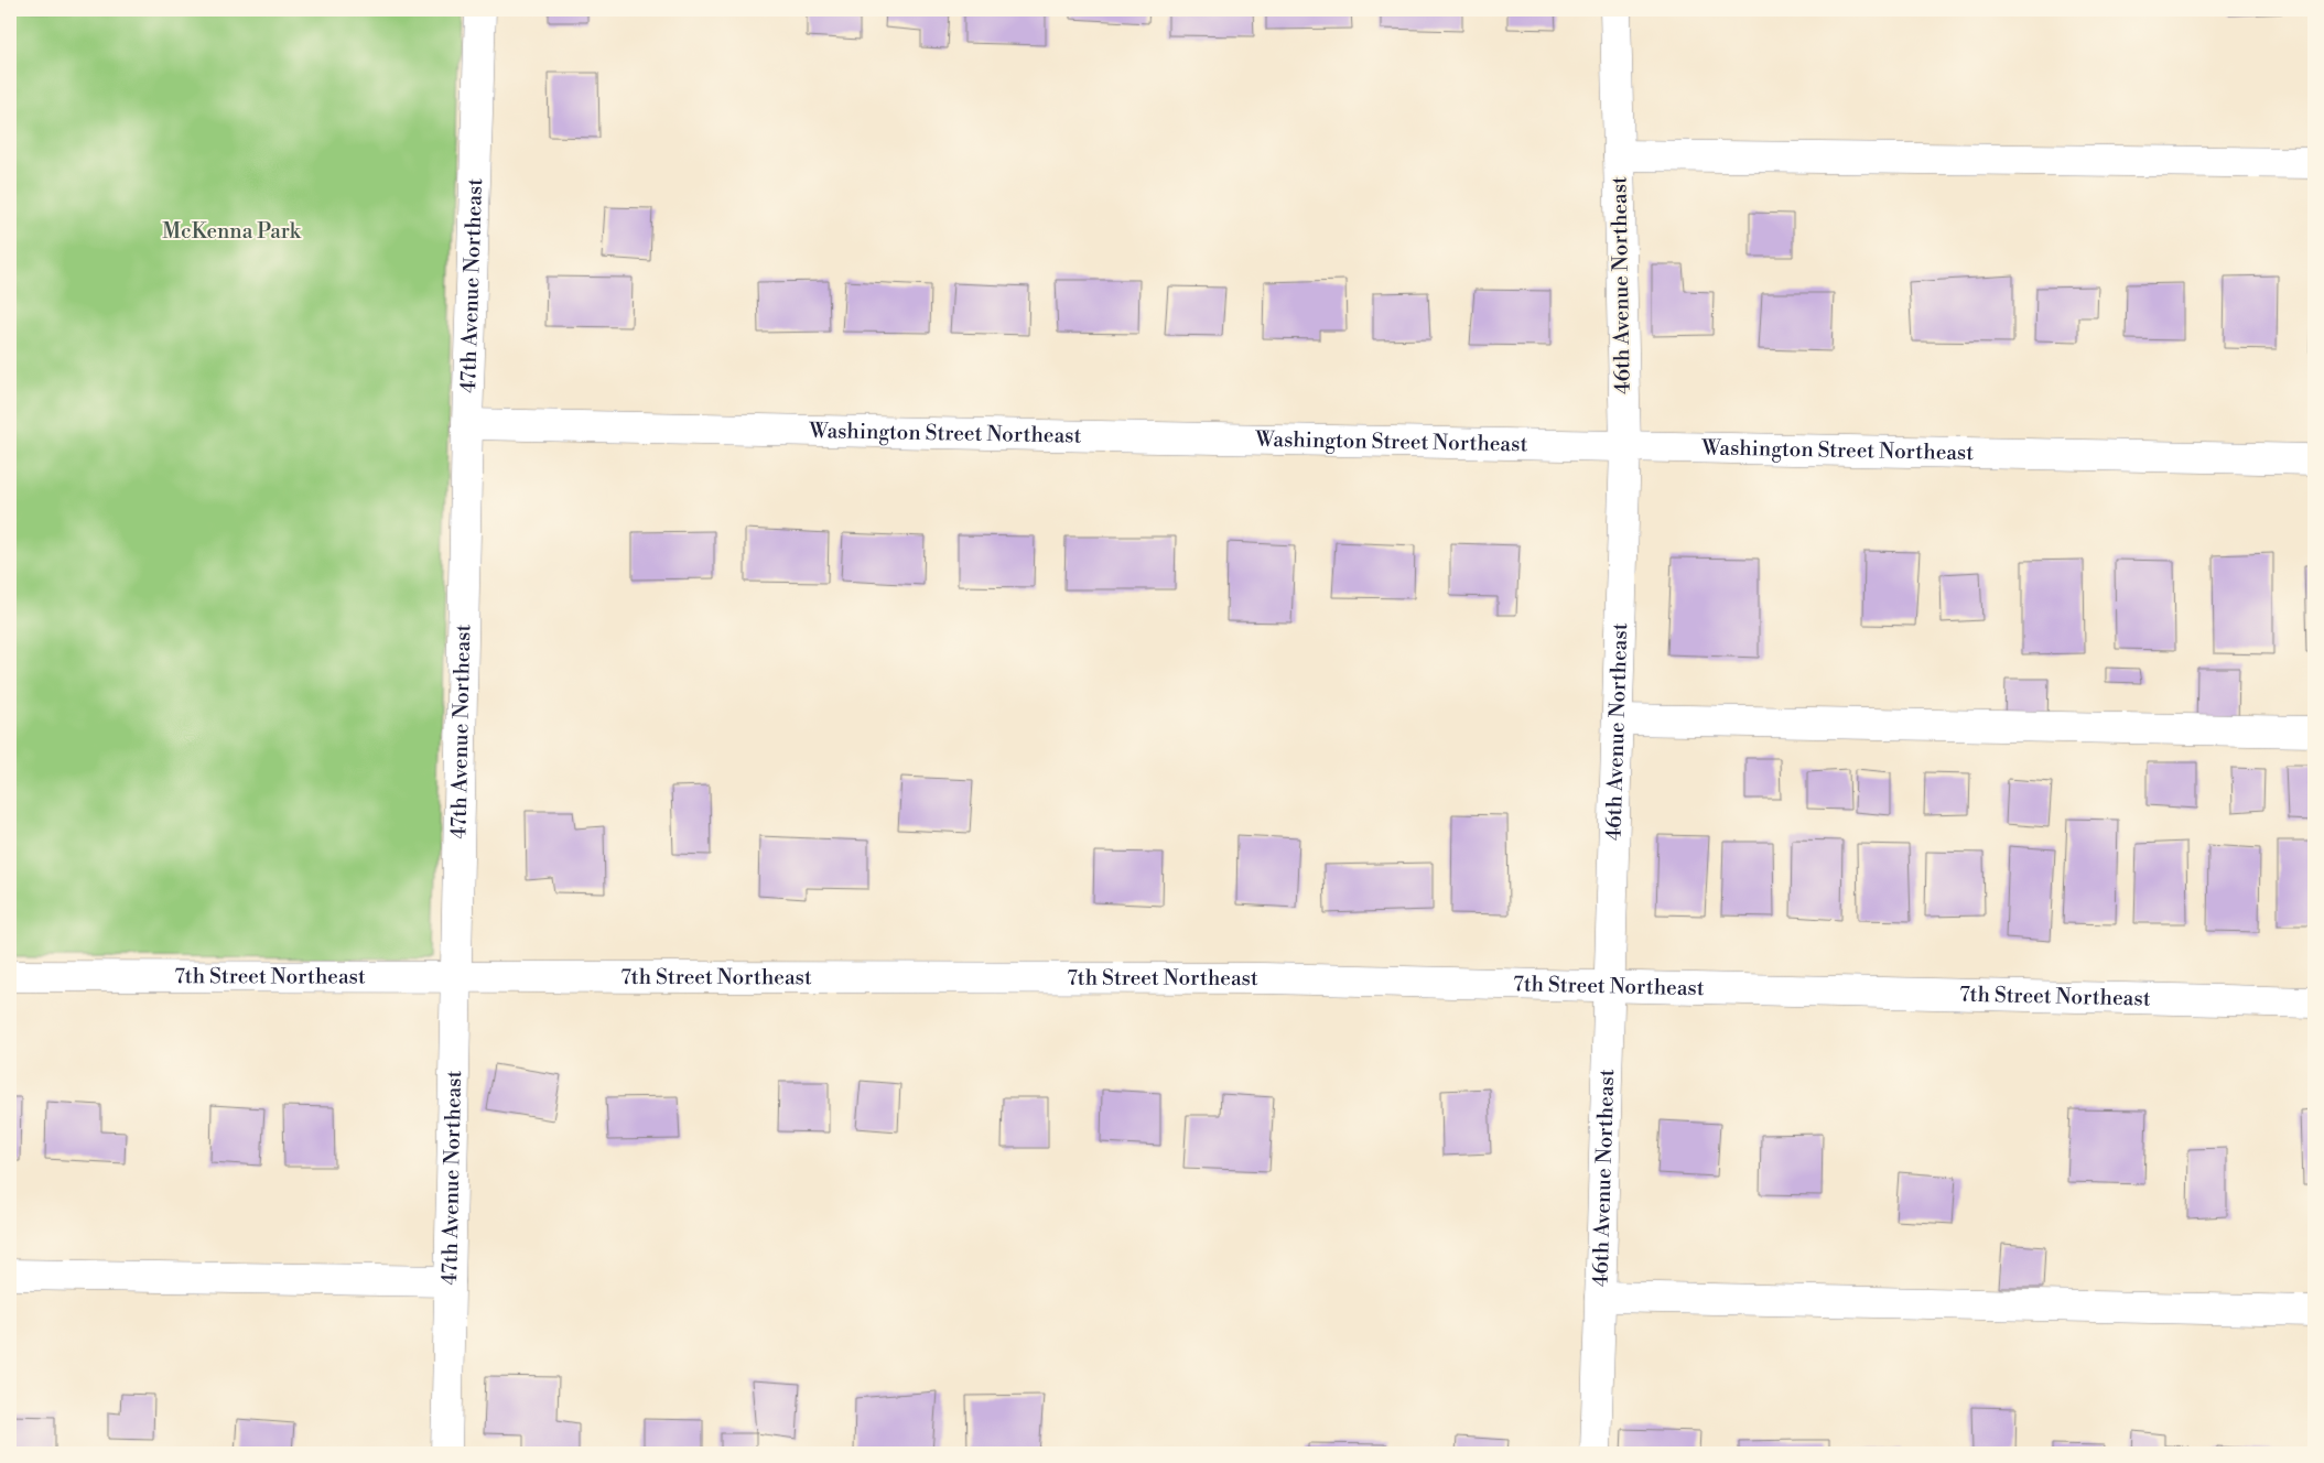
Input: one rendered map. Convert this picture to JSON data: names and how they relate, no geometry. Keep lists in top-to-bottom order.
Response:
{
  "streets": {
    "street": [
      "47th Avenue Northeast",
      "46th Avenue Northeast",
      "Washington Street Northeast",
      "7th Street Northeast"
    ]
  },
  "crossings": [
    ["47th Avenue Northeast", "Washington Street Northeast"],
    ["47th Avenue Northeast", "7th Street Northeast"],
    ["46th Avenue Northeast", "Washington Street Northeast"],
    ["46th Avenue Northeast", "7th Street Northeast"]
  ],
  "parks": ["McKenna Park"]
}
